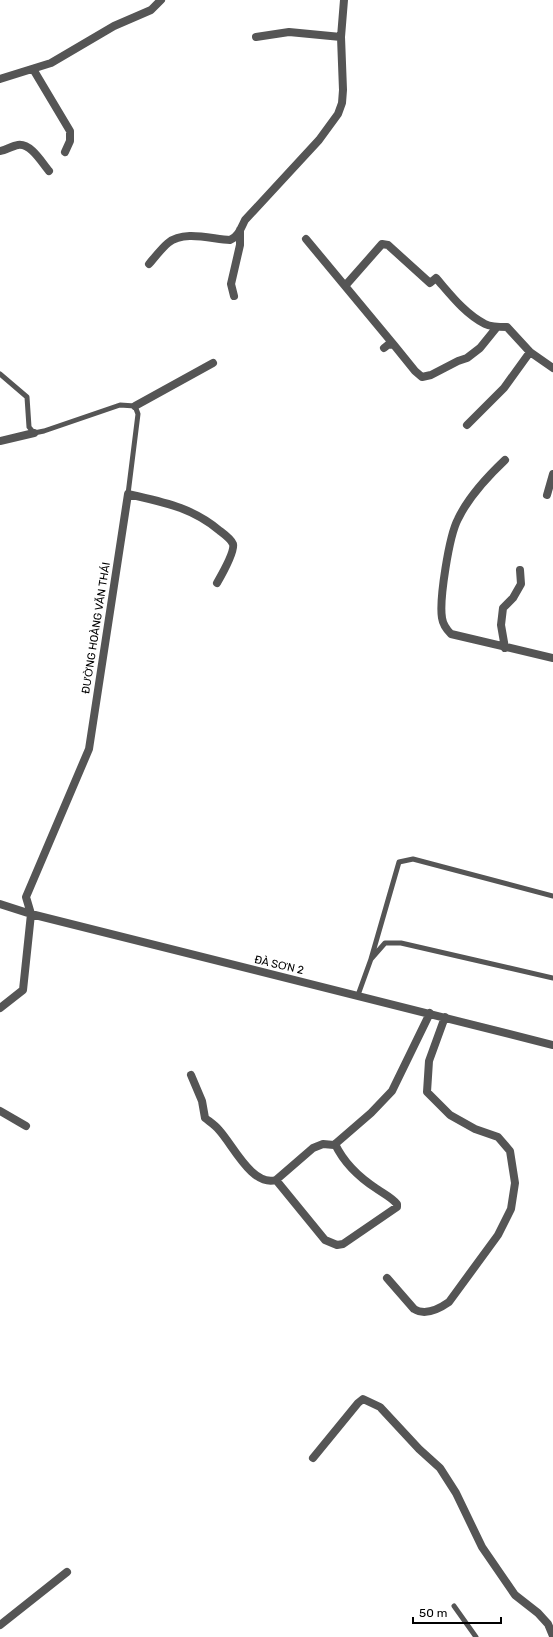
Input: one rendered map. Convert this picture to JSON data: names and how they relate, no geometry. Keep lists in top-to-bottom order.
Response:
{
  "streets": {
    "street": ["ĐƯỜNG HOÀNG VĂN THÁI", "ĐÀ SƠN 2"]
  },
  "crossings": [
    ["ĐƯỜNG HOÀNG VĂN THÁI", "ĐÀ SƠN 2"]
  ],
  "scale_bar": "50 m"
}
